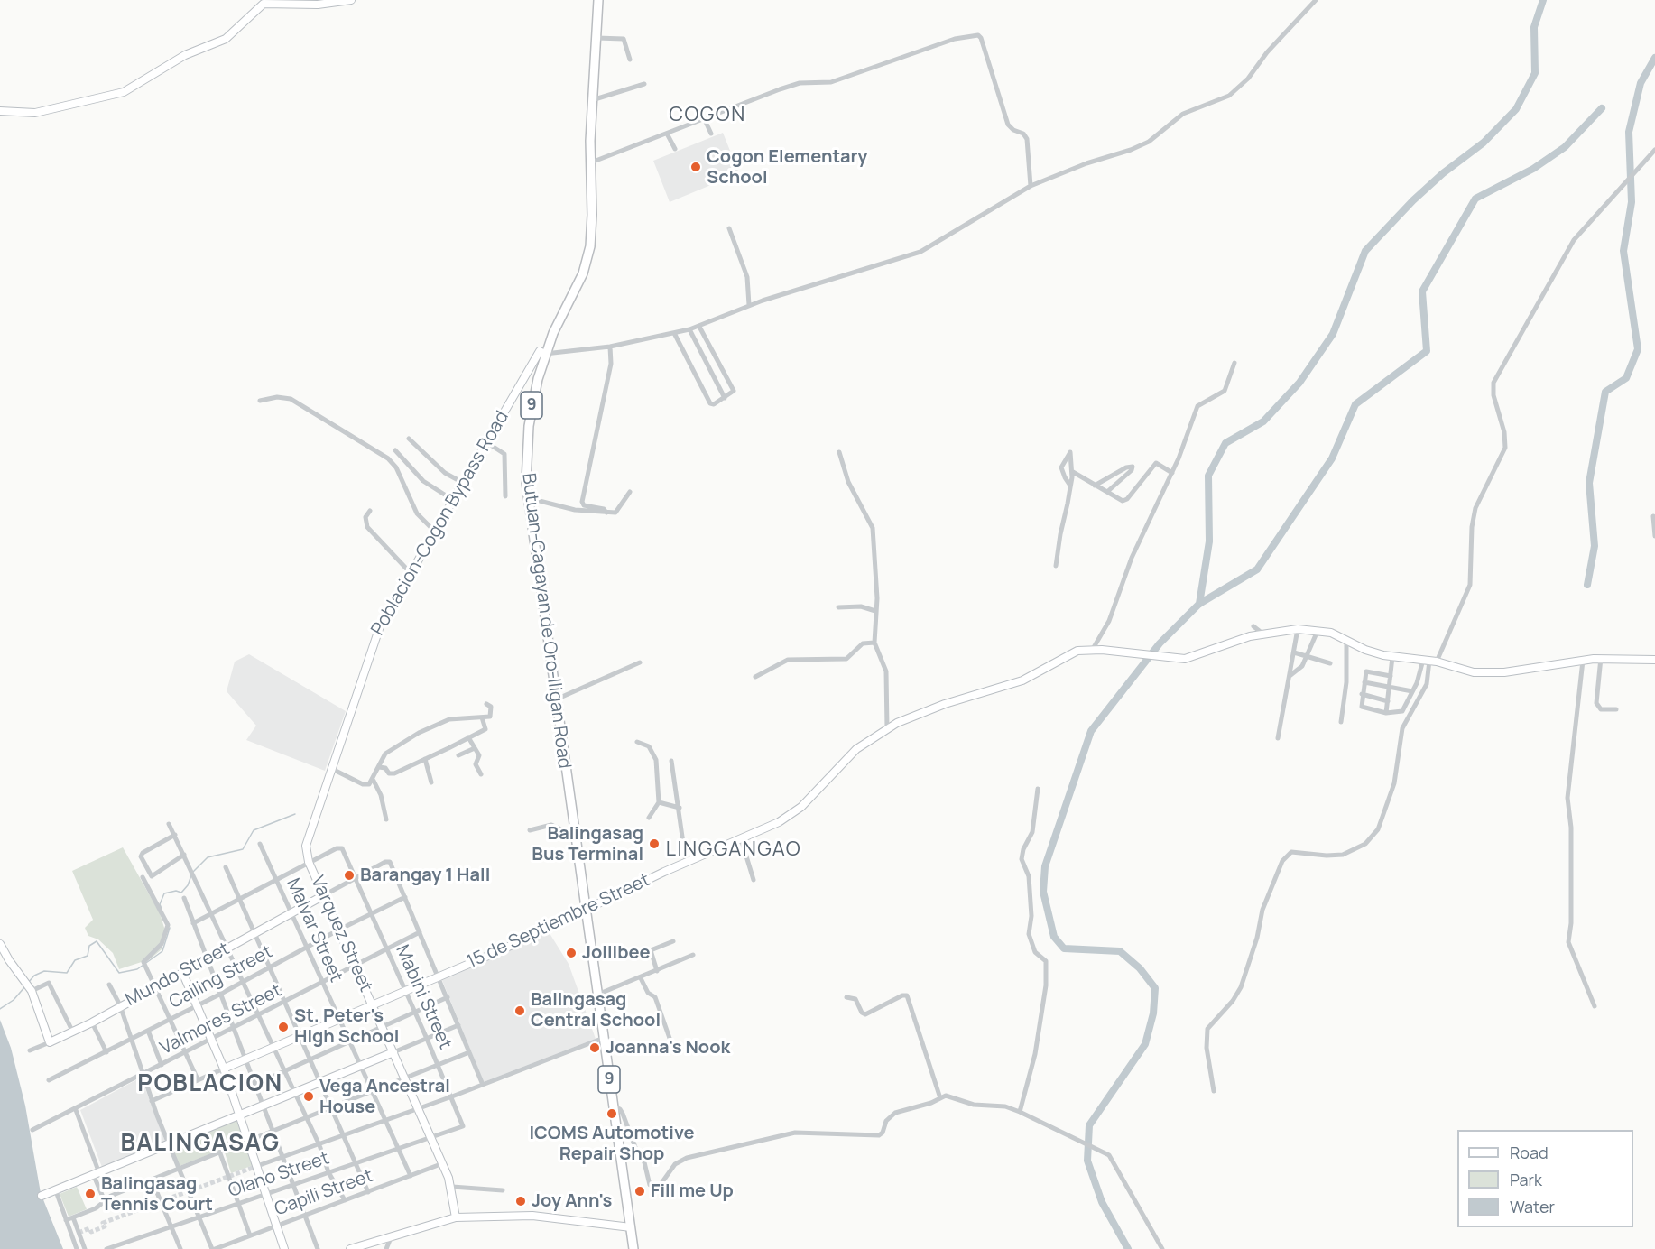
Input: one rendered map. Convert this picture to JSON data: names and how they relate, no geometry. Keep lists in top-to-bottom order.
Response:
{
  "streets": {
    "highway": ["9", "Butuan-Cagayan de Oro-Iligan Road"],
    "street": [
      "Poblacion-Cogon Bypass Road",
      "15 de Septiembre Street",
      "Malvar Street",
      "Varquez Street",
      "Mundo Street",
      "Cailing Street",
      "Mabini Street",
      "Valmores Street",
      "Olano Street",
      "Capili Street"
    ]
  },
  "crossings": [
    ["Poblacion-Cogon Bypass Road", "Butuan-Cagayan de Oro-Iligan Road"],
    ["Poblacion-Cogon Bypass Road", "Varquez Street"],
    ["Poblacion-Cogon Bypass Road", "Mabini Street"],
    ["Butuan-Cagayan de Oro-Iligan Road", "15 de Septiembre Street"],
    ["15 de Septiembre Street", "Malvar Street"],
    ["15 de Septiembre Street", "Varquez Street"],
    ["15 de Septiembre Street", "Mabini Street"],
    ["Malvar Street", "Mundo Street"],
    ["Malvar Street", "Cailing Street"],
    ["Malvar Street", "Valmores Street"],
    ["Malvar Street", "Olano Street"],
    ["Malvar Street", "Capili Street"],
    ["Varquez Street", "Mundo Street"],
    ["Varquez Street", "Cailing Street"],
    ["Varquez Street", "Mabini Street"],
    ["Varquez Street", "Valmores Street"],
    ["Varquez Street", "Olano Street"],
    ["Varquez Street", "Capili Street"],
    ["Cailing Street", "Mabini Street"],
    ["Mabini Street", "Valmores Street"],
    ["Mabini Street", "Olano Street"]
  ],
  "districts": [
    "COGON",
    "LINGGANGAO",
    "POBLACION",
    "BALINGASAG"
  ],
  "places": [
    "Cogon Elementary School",
    "Balingasag Bus Terminal",
    "Barangay 1 Hall",
    "Jollibee",
    "Balingasag Central School",
    "St. Peter's High School",
    "Joanna's Nook",
    "Vega Ancestral House",
    "ICOMS Automotive Repair Shop",
    "Fill me Up",
    "Balingasag Tennis Court",
    "Joy Ann's"
  ],
  "legend": ["Road", "Park", "Water"]
}
